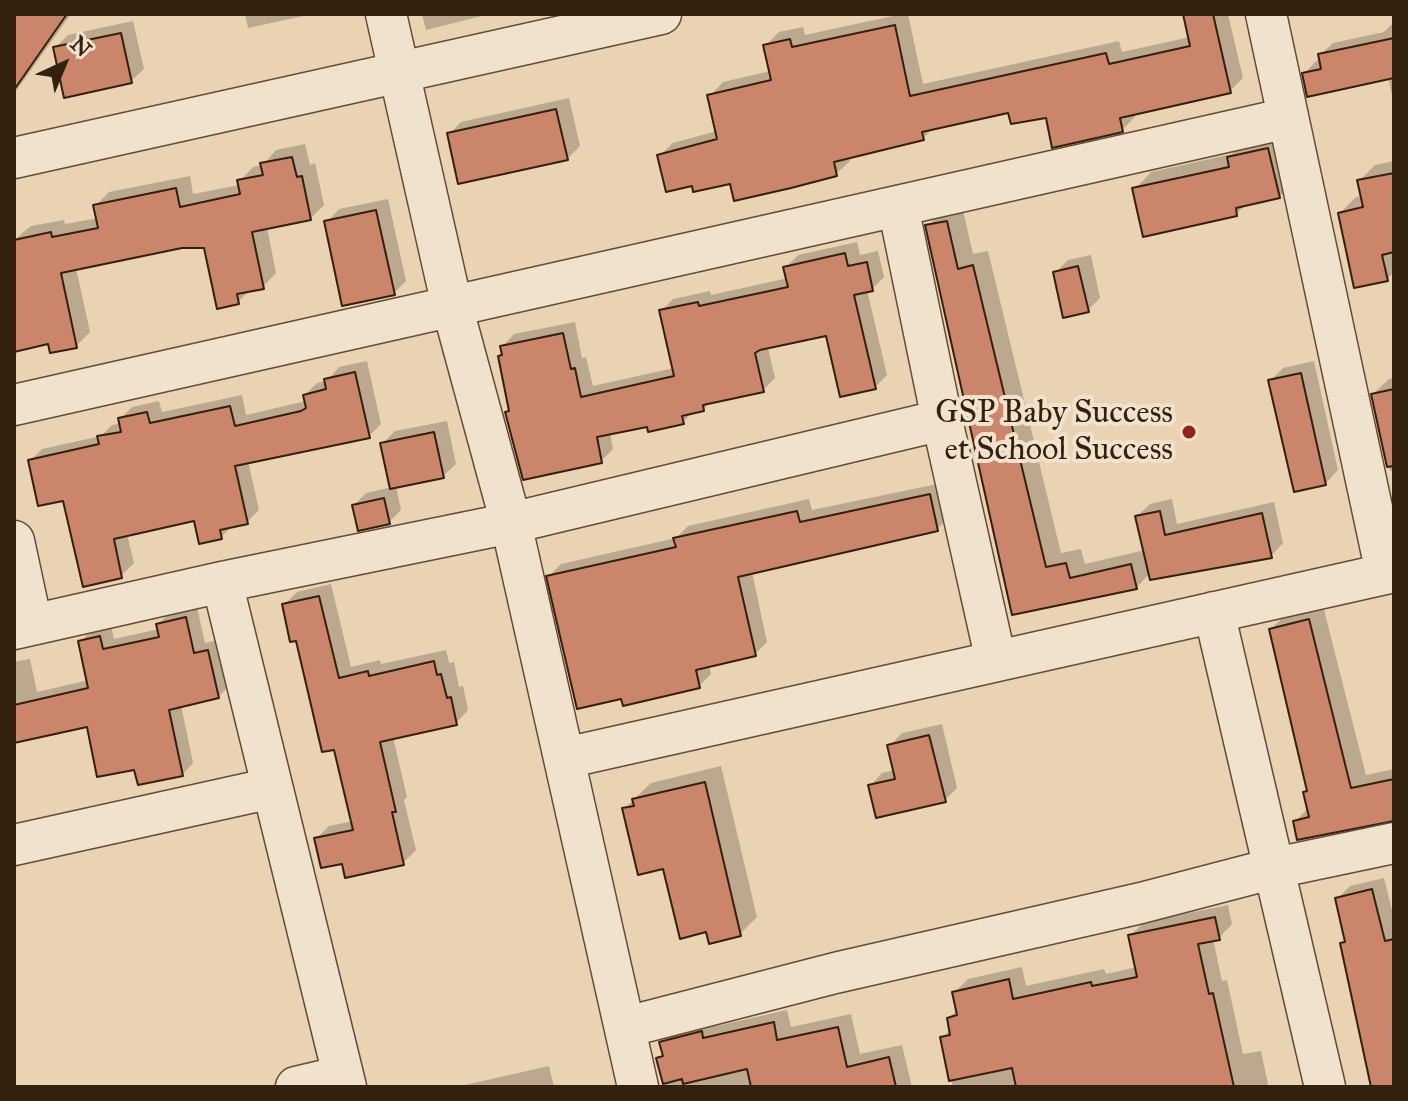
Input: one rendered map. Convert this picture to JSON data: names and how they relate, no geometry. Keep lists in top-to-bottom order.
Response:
{
  "places": ["GSP Baby Success et School Success"],
  "north": "top right"
}
